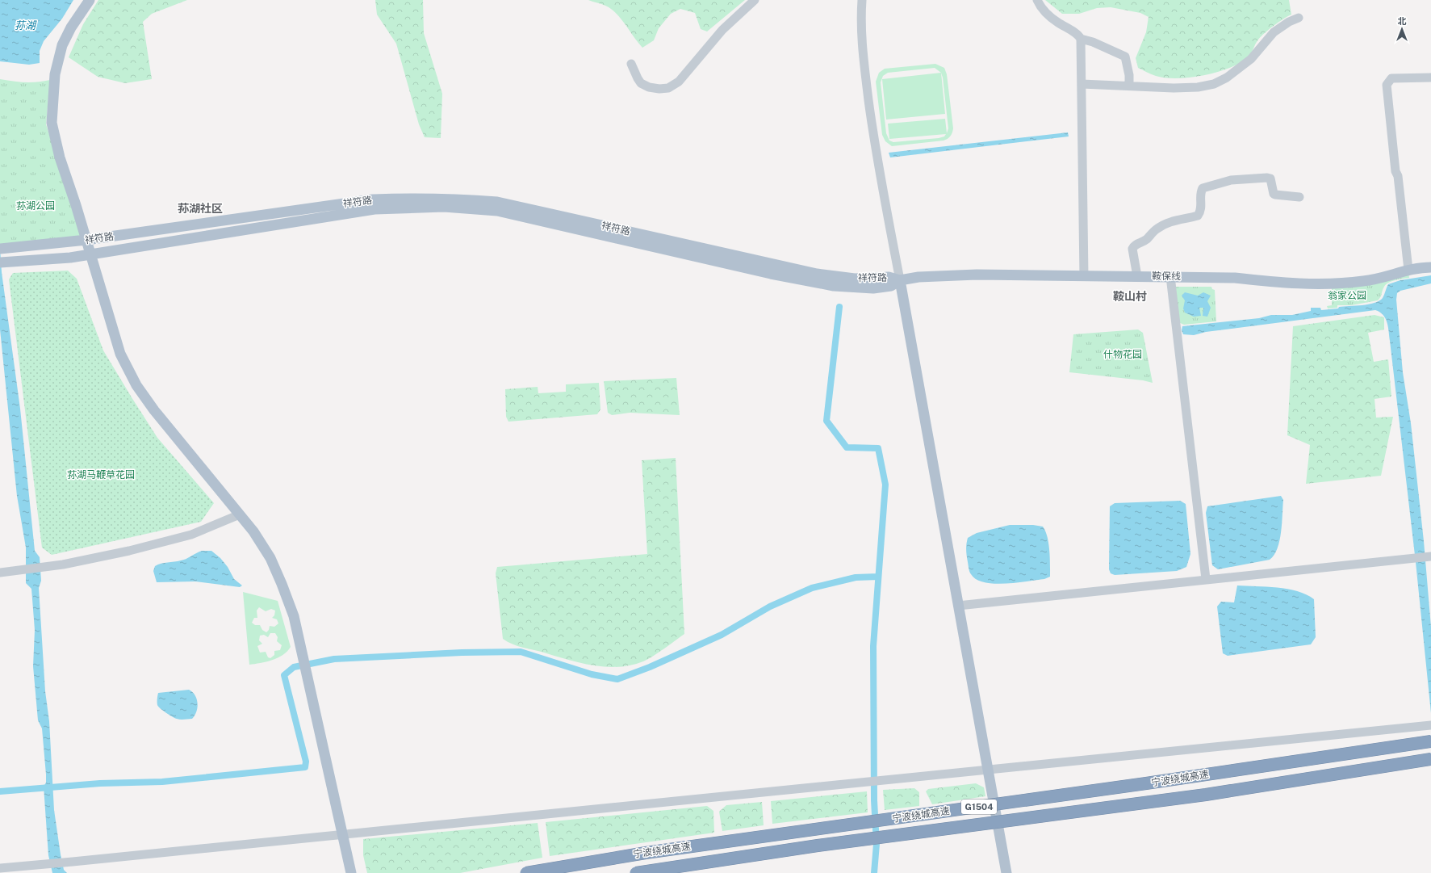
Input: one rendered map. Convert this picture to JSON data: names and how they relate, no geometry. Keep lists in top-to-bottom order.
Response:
{
  "streets": {
    "highway": ["宁波绕城高速", "G1504"],
    "main road": ["祥符路", "鞍保线"]
  },
  "crossings": [
    ["祥符路", "鞍保线"]
  ],
  "districts": ["荪湖社区", "鞍山村"],
  "water": ["荪湖"],
  "parks": [
    "荪湖公园",
    "翁家公园",
    "什物花园",
    "荪湖马鞭草花园"
  ],
  "north": "top"
}
